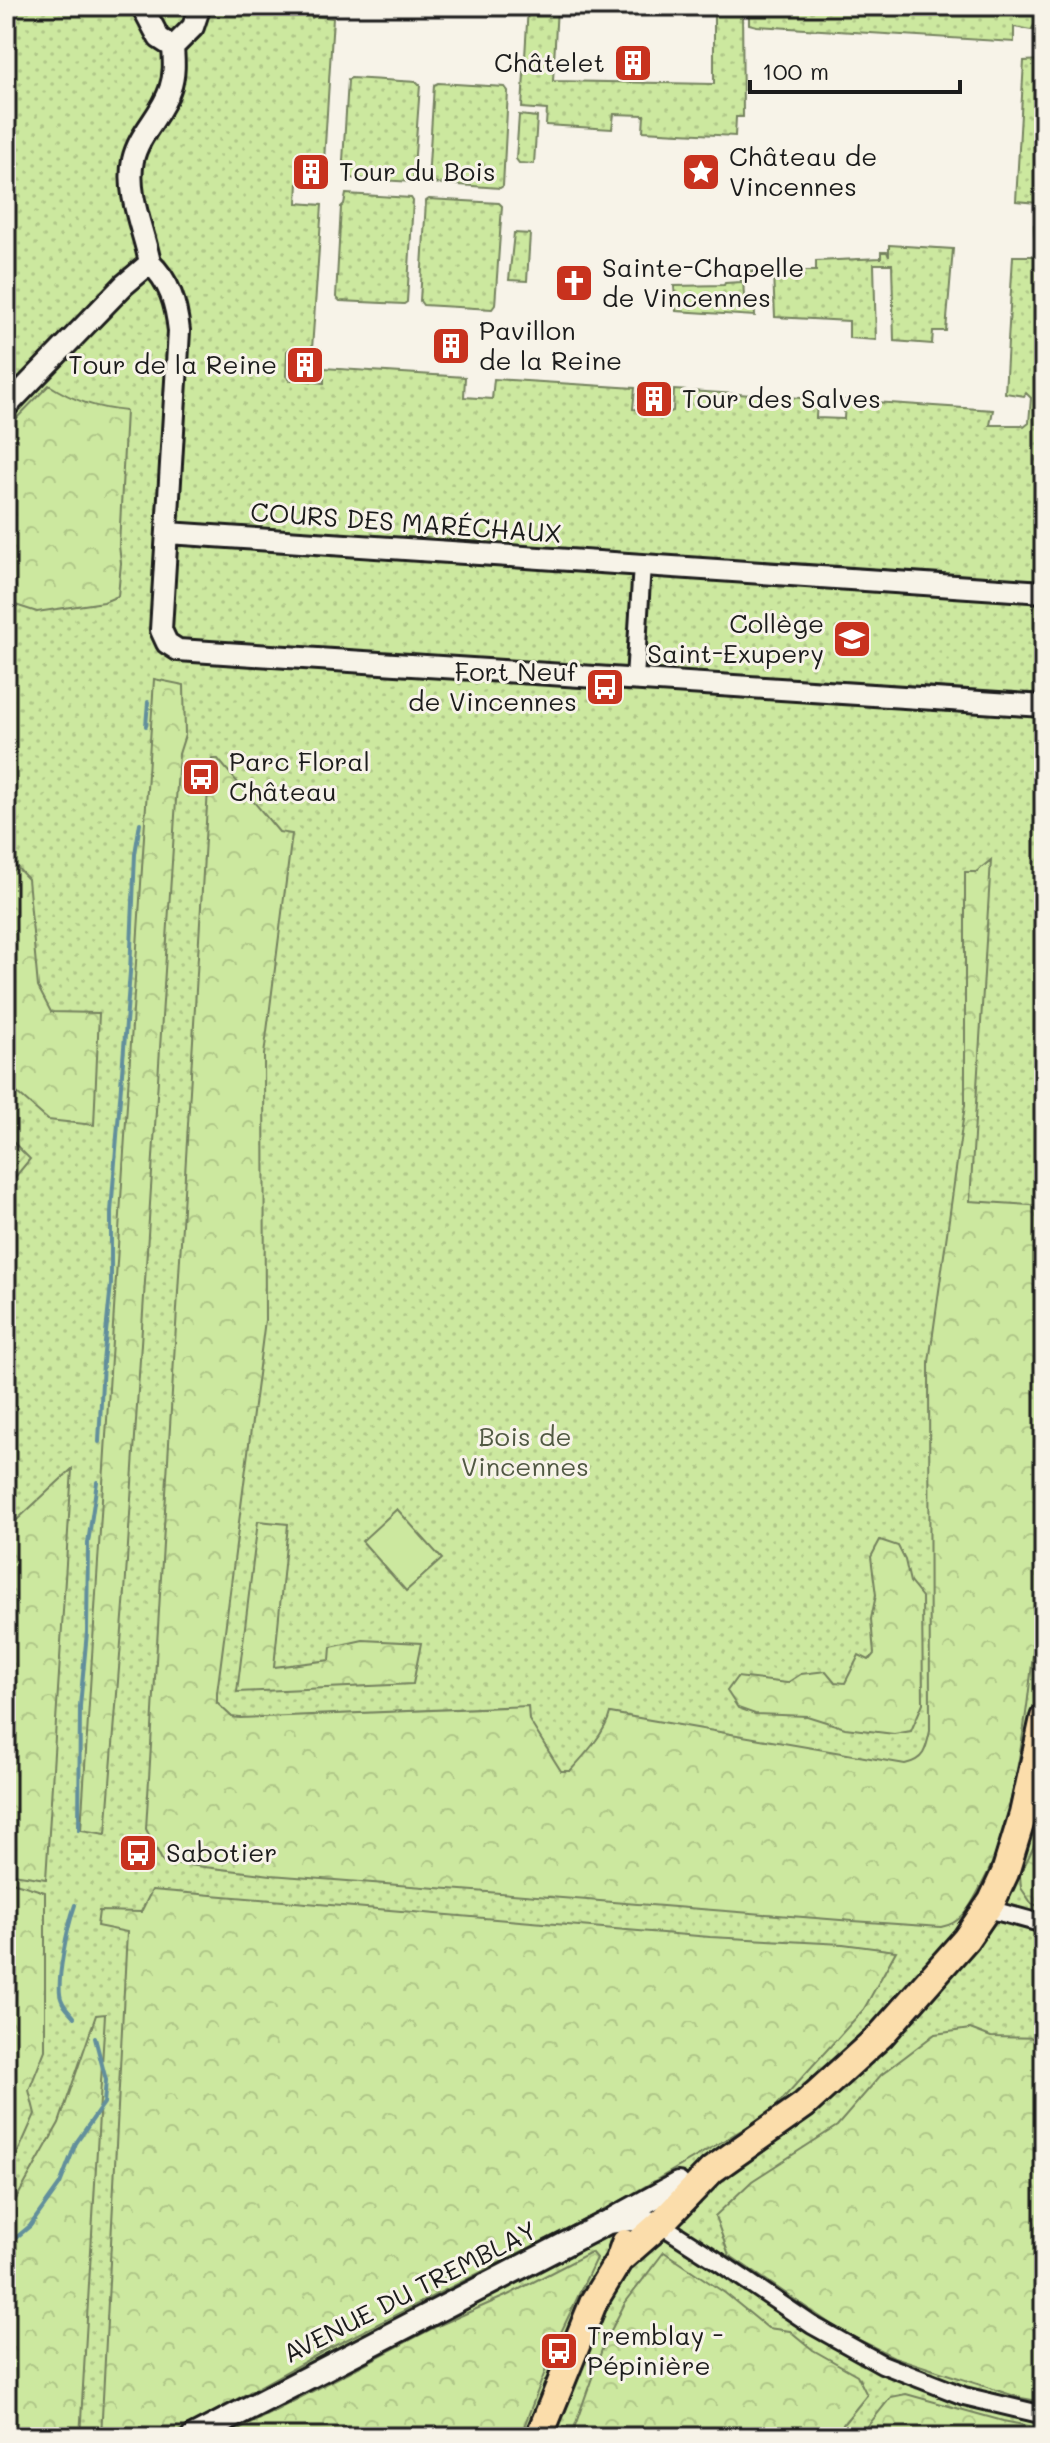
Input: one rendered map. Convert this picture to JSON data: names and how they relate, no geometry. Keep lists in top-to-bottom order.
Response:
{
  "streets": {
    "main road": ["AVENUE DU TREMBLAY"],
    "street": ["COURS DES MARÉCHAUX"]
  },
  "parks": ["Bois de Vincennes"],
  "places": {
    "building": [
      "Châtelet",
      "Tour du Bois",
      "Pavillon de la Reine",
      "Tour de la Reine",
      "Tour des Salves"
    ],
    "place": ["Château de Vincennes"],
    "church": ["Sainte-Chapelle de Vincennes"],
    "school or university": ["Collège Saint-Exupery"],
    "bus stop": [
      "Fort Neuf de Vincennes",
      "Parc Floral Château",
      "Sabotier",
      "Tremblay - Pépinière"
    ]
  },
  "scale_bar": "100 m"
}
